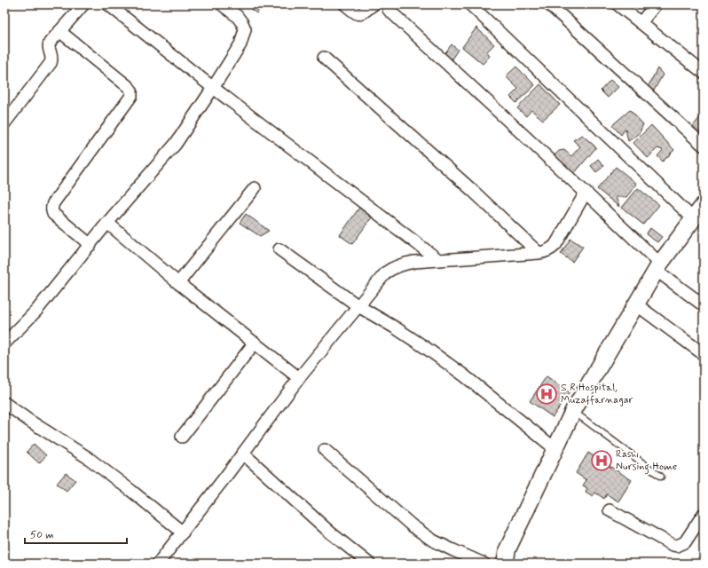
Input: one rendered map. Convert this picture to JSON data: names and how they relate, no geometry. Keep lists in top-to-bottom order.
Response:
{
  "places": {
    "hospital": ["S R Hospital, Muzaffarnagar", "Rashi Nursing Home"]
  },
  "scale_bar": "50 m"
}
